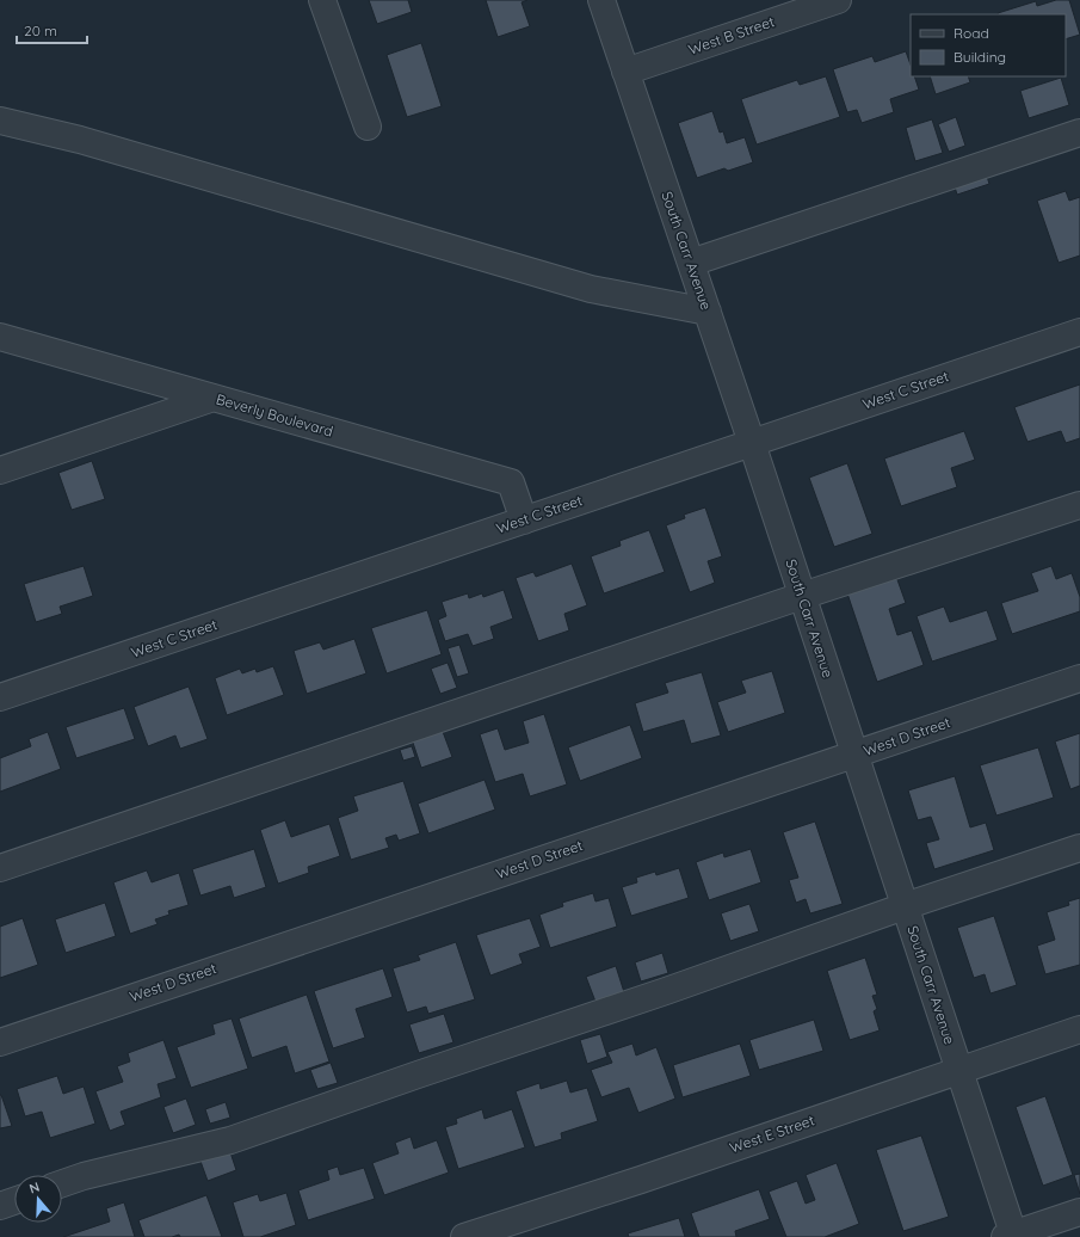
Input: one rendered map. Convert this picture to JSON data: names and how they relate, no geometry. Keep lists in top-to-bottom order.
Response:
{
  "streets": {
    "street": [
      "West B Street",
      "South Carr Avenue",
      "West C Street",
      "Beverly Boulevard",
      "West D Street",
      "West E Street"
    ]
  },
  "crossings": [
    ["West B Street", "South Carr Avenue"],
    ["South Carr Avenue", "West C Street"],
    ["South Carr Avenue", "West D Street"],
    ["South Carr Avenue", "West E Street"],
    ["West C Street", "Beverly Boulevard"]
  ],
  "legend": ["Road", "Building"],
  "scale_bar": "20 m",
  "north": "top"
}
